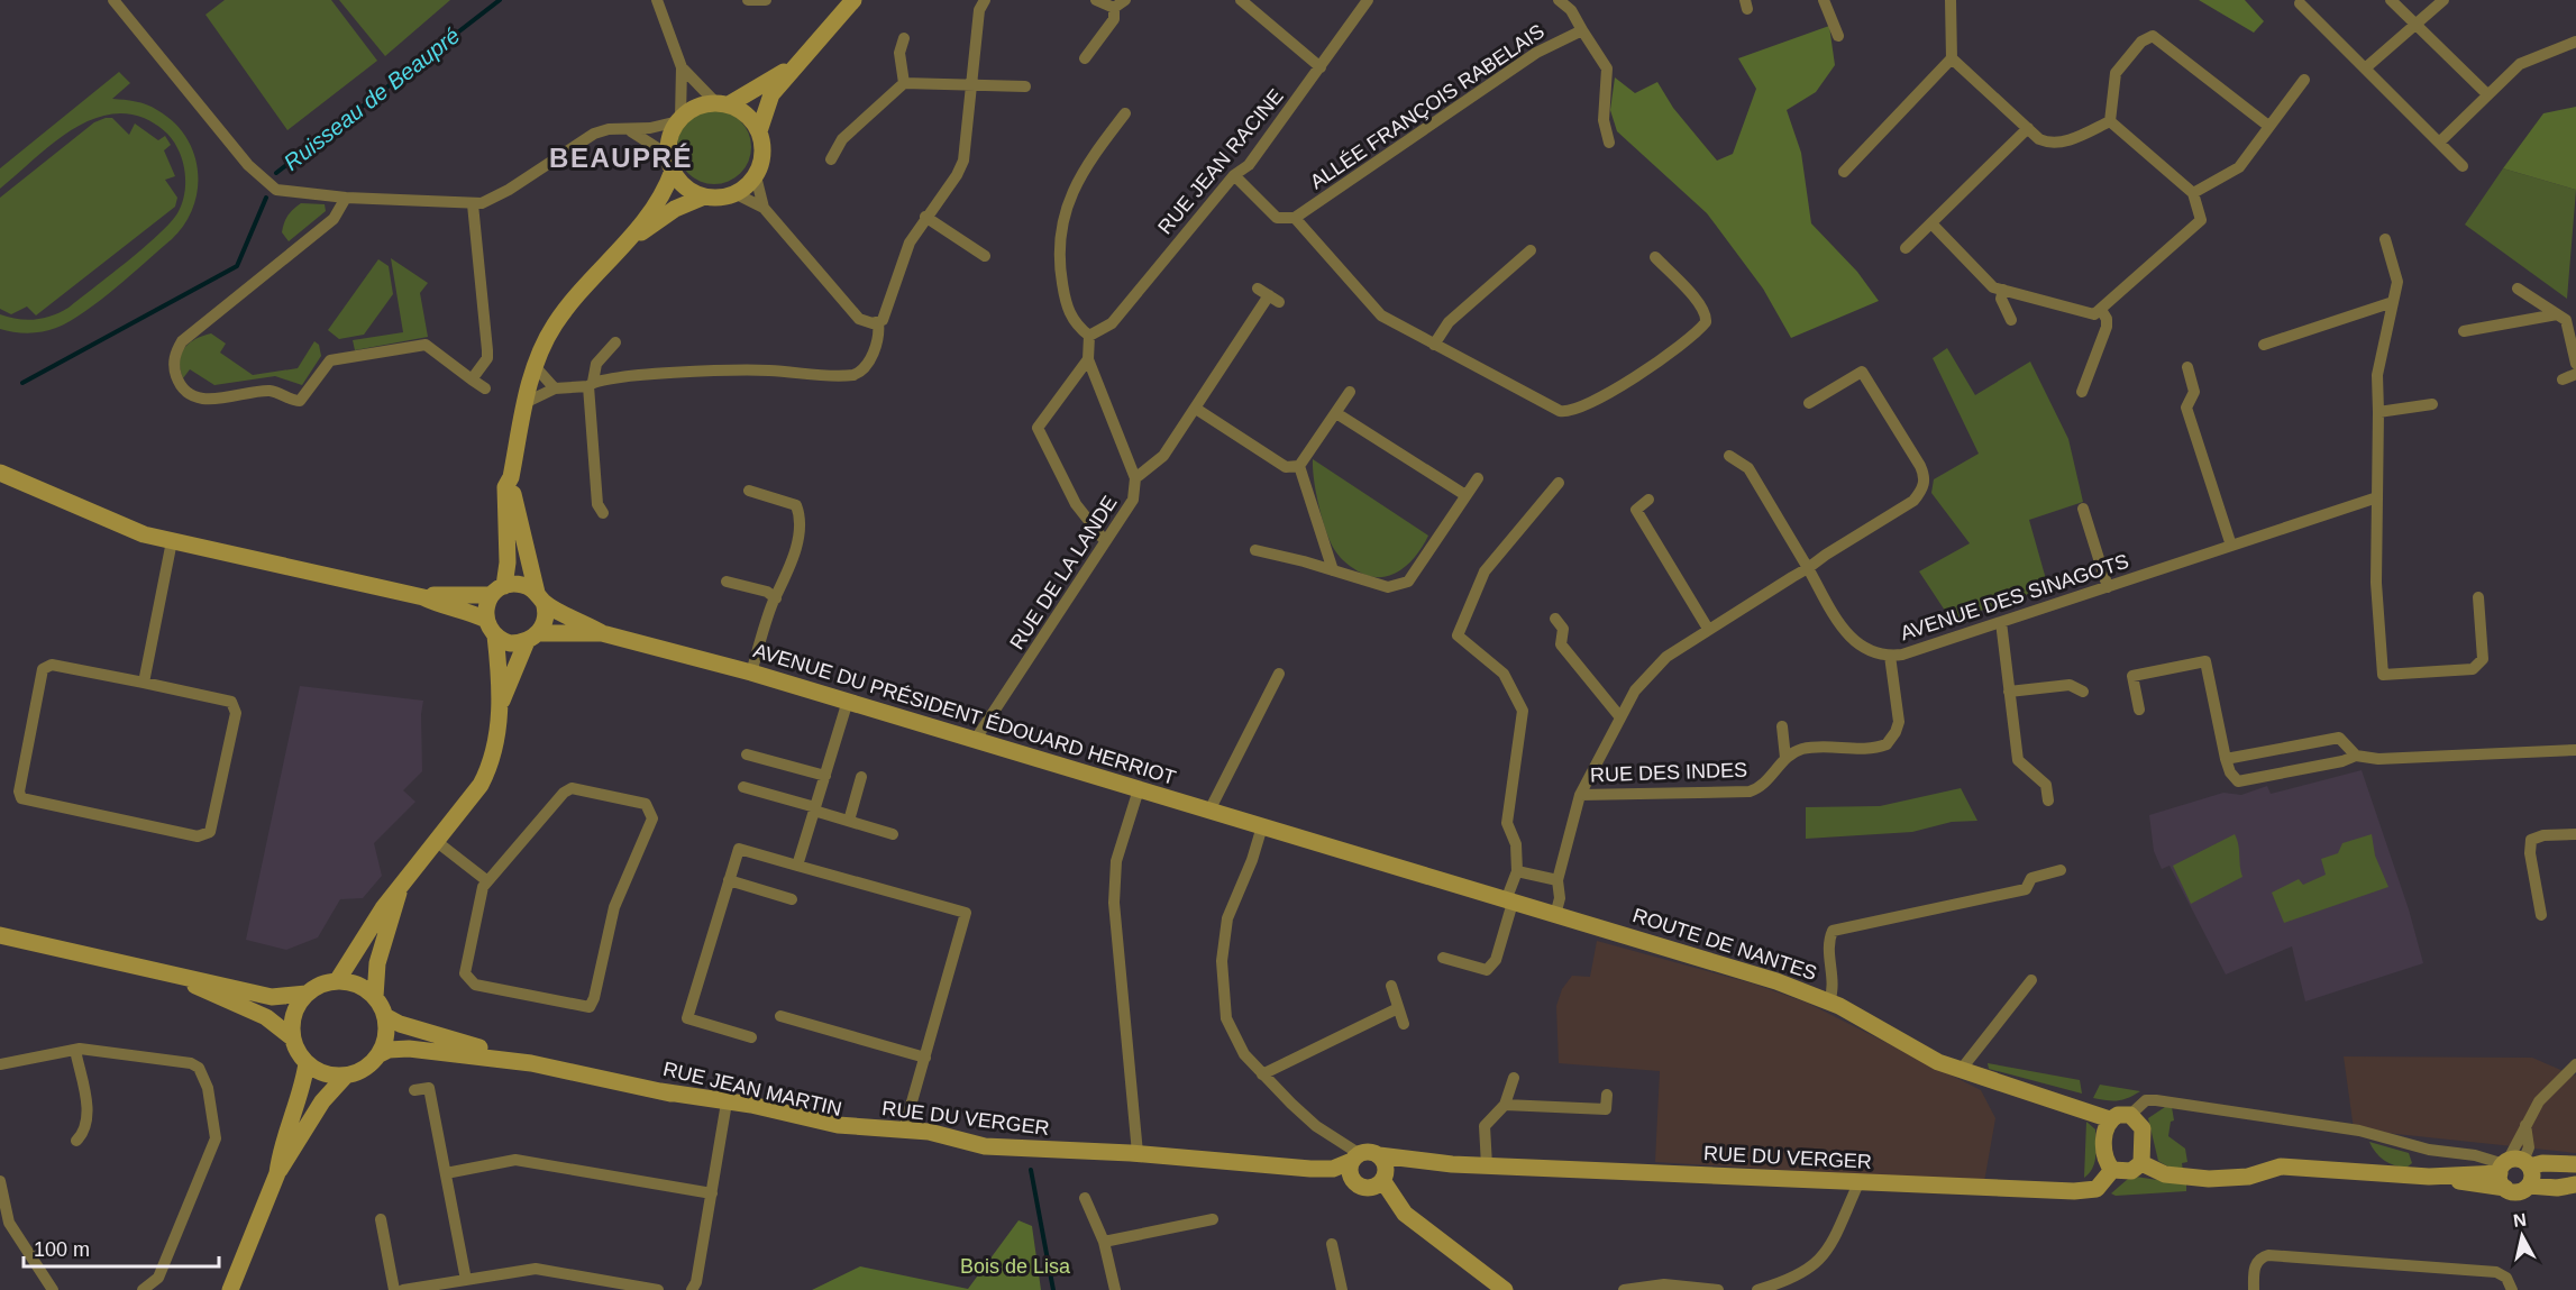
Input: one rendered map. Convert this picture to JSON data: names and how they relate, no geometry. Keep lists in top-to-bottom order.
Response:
{
  "streets": {
    "main road": [
      "AVENUE DU PRÉSIDENT ÉDOUARD HERRIOT",
      "ROUTE DE NANTES",
      "RUE JEAN MARTIN",
      "RUE DU VERGER"
    ],
    "street": [
      "ALLÉE FRANÇOIS RABELAIS",
      "RUE JEAN RACINE",
      "RUE DE LA LANDE",
      "AVENUE DES SINAGOTS",
      "RUE DES INDES"
    ]
  },
  "crossings": [
    ["RUE DE LA LANDE", "AVENUE DU PRÉSIDENT ÉDOUARD HERRIOT"],
    ["AVENUE DU PRÉSIDENT ÉDOUARD HERRIOT", "ROUTE DE NANTES"],
    ["ROUTE DE NANTES", "RUE DU VERGER"],
    ["RUE JEAN MARTIN", "RUE DU VERGER"]
  ],
  "districts": ["BEAUPRÉ"],
  "water": ["Ruisseau de Beaupré"],
  "parks": ["Bois de Lisa"],
  "scale_bar": "100 m",
  "north": "top"
}
